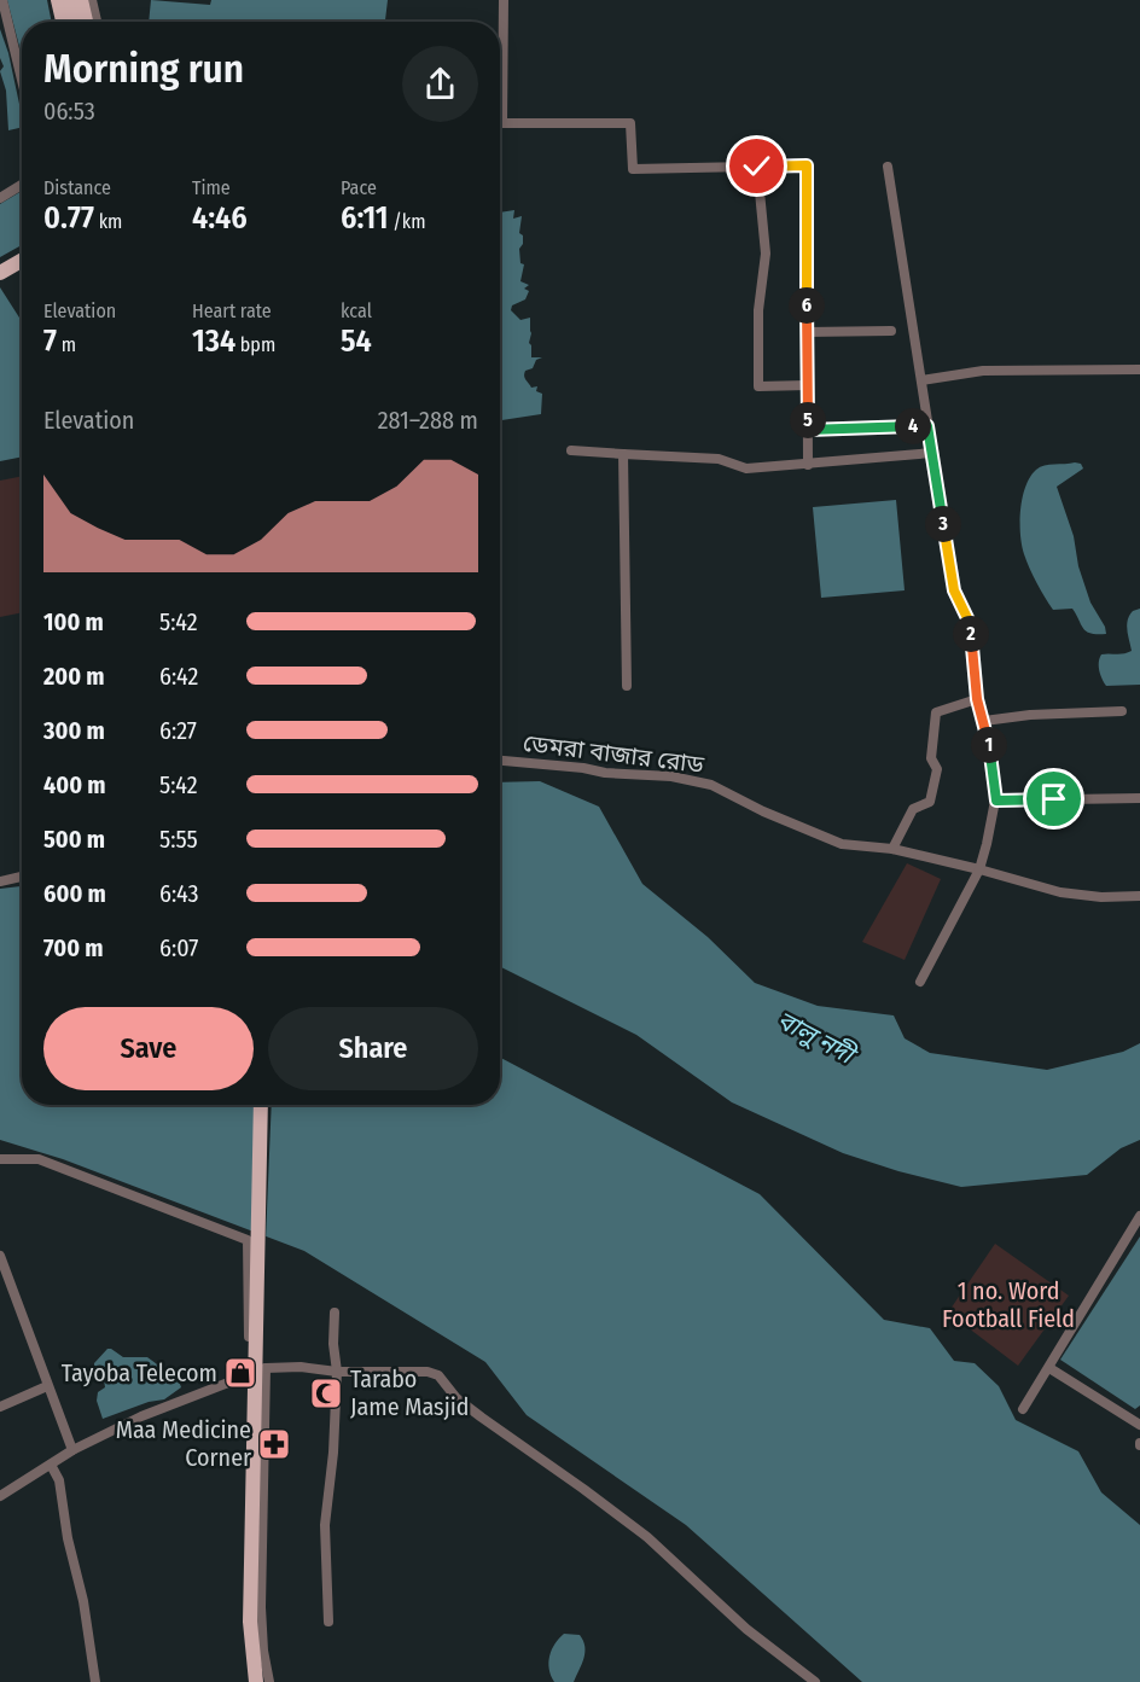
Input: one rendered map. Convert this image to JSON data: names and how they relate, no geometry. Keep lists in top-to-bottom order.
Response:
{
  "streets": {
    "street": ["ডেমরা বাজার রোড"]
  },
  "water": ["বালু নদী"],
  "parks": ["1 no. Word Football Field"],
  "places": {
    "shop": ["Tayoba Telecom"],
    "mosque": ["Tarabo Jame Masjid"],
    "pharmacy": ["Maa Medicine Corner"]
  },
  "page": {
    "heading": ["Morning run", "06:53"],
    "stats": [
      ["Distance", "0.77 km"],
      ["Time", "4:46"],
      ["Pace", "6:11 /km"],
      ["Elevation", "7 m"],
      ["Heart rate", "134 bpm"],
      ["kcal", "54"]
    ],
    "pins": [
      "6",
      "5",
      "4",
      "3",
      "2",
      "1"
    ],
    "chart": ["Elevation", "281–288 m"],
    "list": [
      {
        "name": "100 m",
        "note": "5:42"
      },
      {
        "name": "200 m",
        "note": "6:42"
      },
      {
        "name": "300 m",
        "note": "6:27"
      },
      {
        "name": "400 m",
        "note": "5:42"
      },
      {
        "name": "500 m",
        "note": "5:55"
      },
      {
        "name": "600 m",
        "note": "6:43"
      },
      {
        "name": "700 m",
        "note": "6:07"
      }
    ],
    "buttons": ["Save", "Share"]
  }
}
